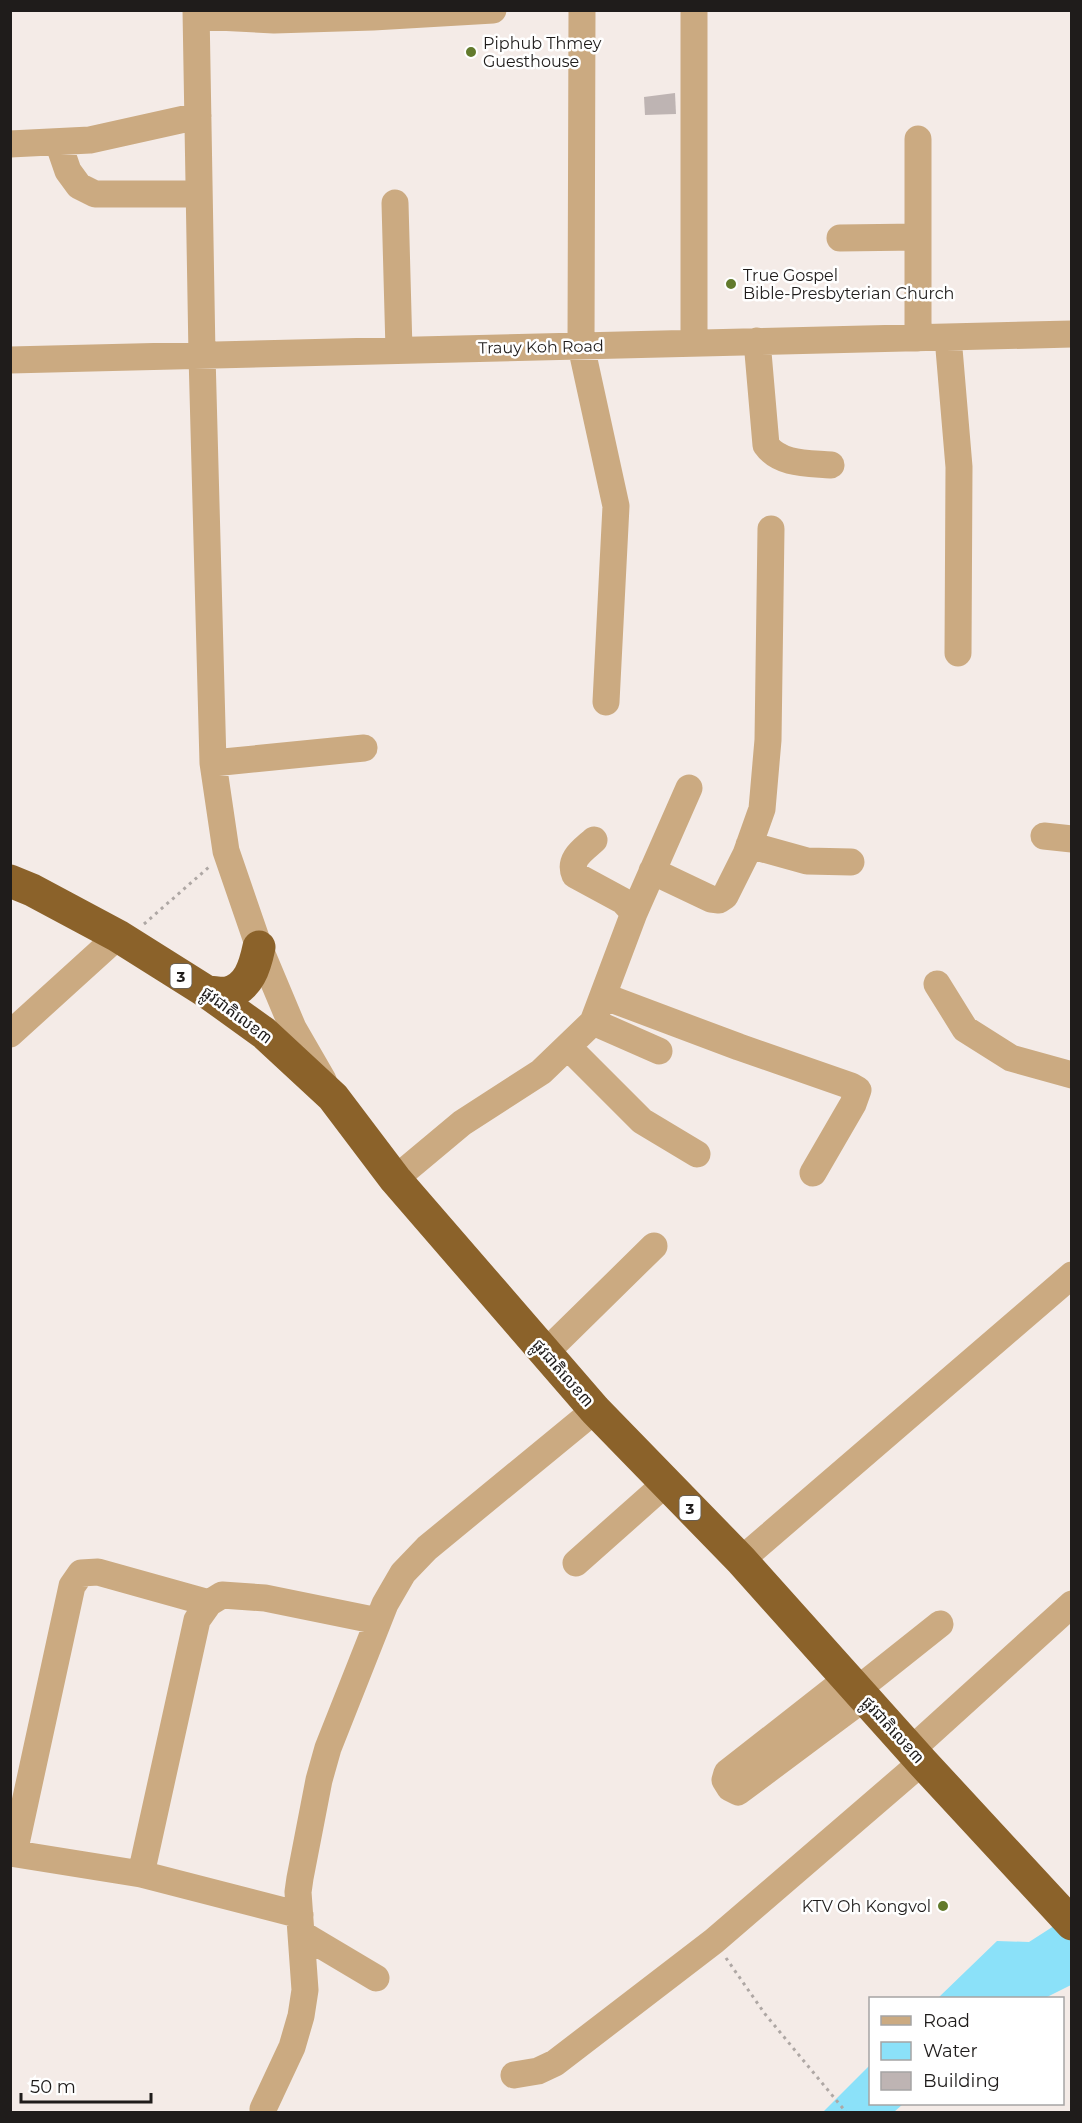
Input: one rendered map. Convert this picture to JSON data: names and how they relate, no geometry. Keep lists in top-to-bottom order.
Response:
{
  "streets": {
    "highway": ["3", "ផ្លូវជាតិលេខ៣"],
    "street": ["Trauy Koh Road"]
  },
  "places": ["Piphub Thmey Guesthouse", "True Gospel Bible-Presbyterian Church", "KTV Oh Kongvol"],
  "legend": ["Road", "Water", "Building"],
  "scale_bar": "50 m"
}
